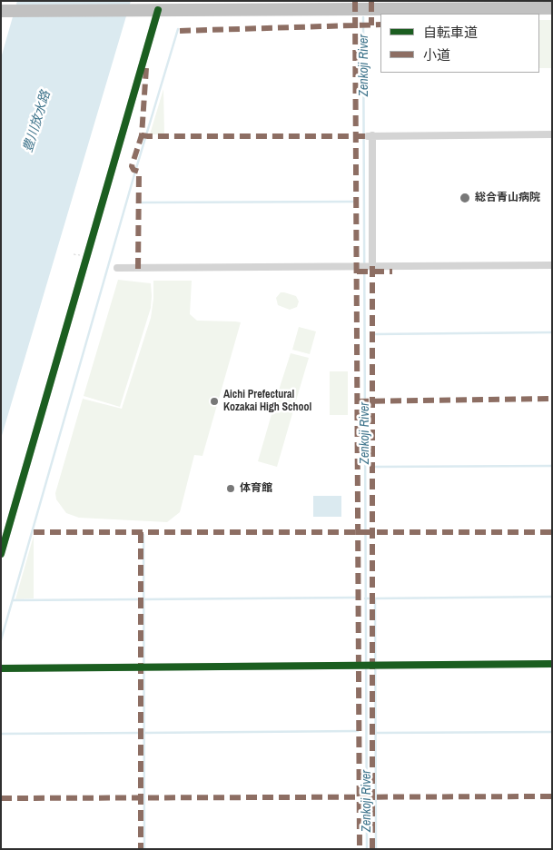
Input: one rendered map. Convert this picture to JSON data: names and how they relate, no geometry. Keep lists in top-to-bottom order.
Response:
{
  "water": ["Zenkoji River", "豊川放水路"],
  "places": ["総合青山病院", "Aichi Prefectural Kozakai High School", "体育館"],
  "legend": ["自転車道", "小道"]
}
